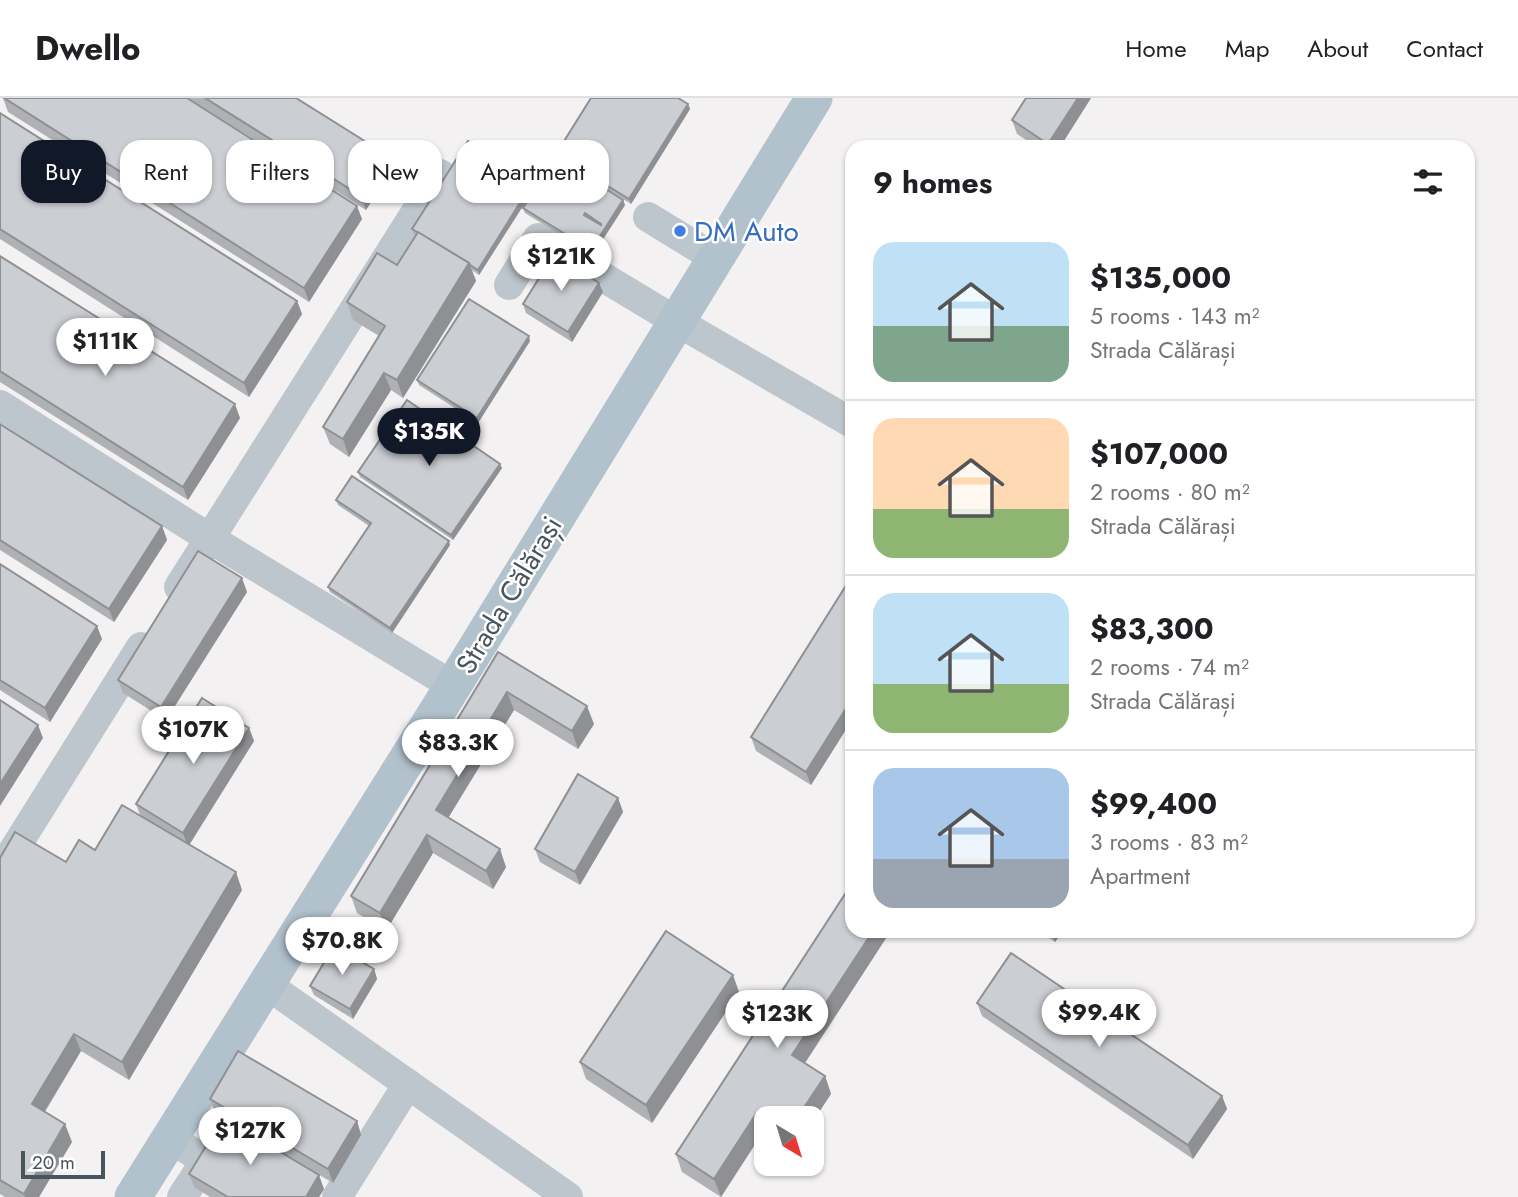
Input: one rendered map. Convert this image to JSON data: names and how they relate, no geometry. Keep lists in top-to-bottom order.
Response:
{
  "streets": {
    "main road": ["Strada Călărași"]
  },
  "places": ["DM Auto"],
  "scale_bar": "20 m",
  "north": "bottom right",
  "page": {
    "header": "Dwello",
    "nav": [
      "Home",
      "Map",
      "About",
      "Contact"
    ],
    "chip": [
      "Buy",
      "Rent",
      "Filters",
      "New",
      "Apartment"
    ],
    "heading": "9 homes",
    "list": [
      {
        "name": "$135,000",
        "note": "5 rooms · 143 m² · Strada Călărași"
      },
      {
        "name": "$107,000",
        "note": "2 rooms · 80 m² · Strada Călărași"
      },
      {
        "name": "$83,300",
        "note": "2 rooms · 74 m² · Strada Călărași"
      },
      {
        "name": "$99,400",
        "note": "3 rooms · 83 m² · Apartment"
      }
    ],
    "price": [
      "$121K",
      "$111K",
      "$135K",
      "$107K",
      "$83.3K",
      "$70.8K",
      "$99.4K",
      "$123K",
      "$127K"
    ],
    "scale": "20 m"
  }
}
